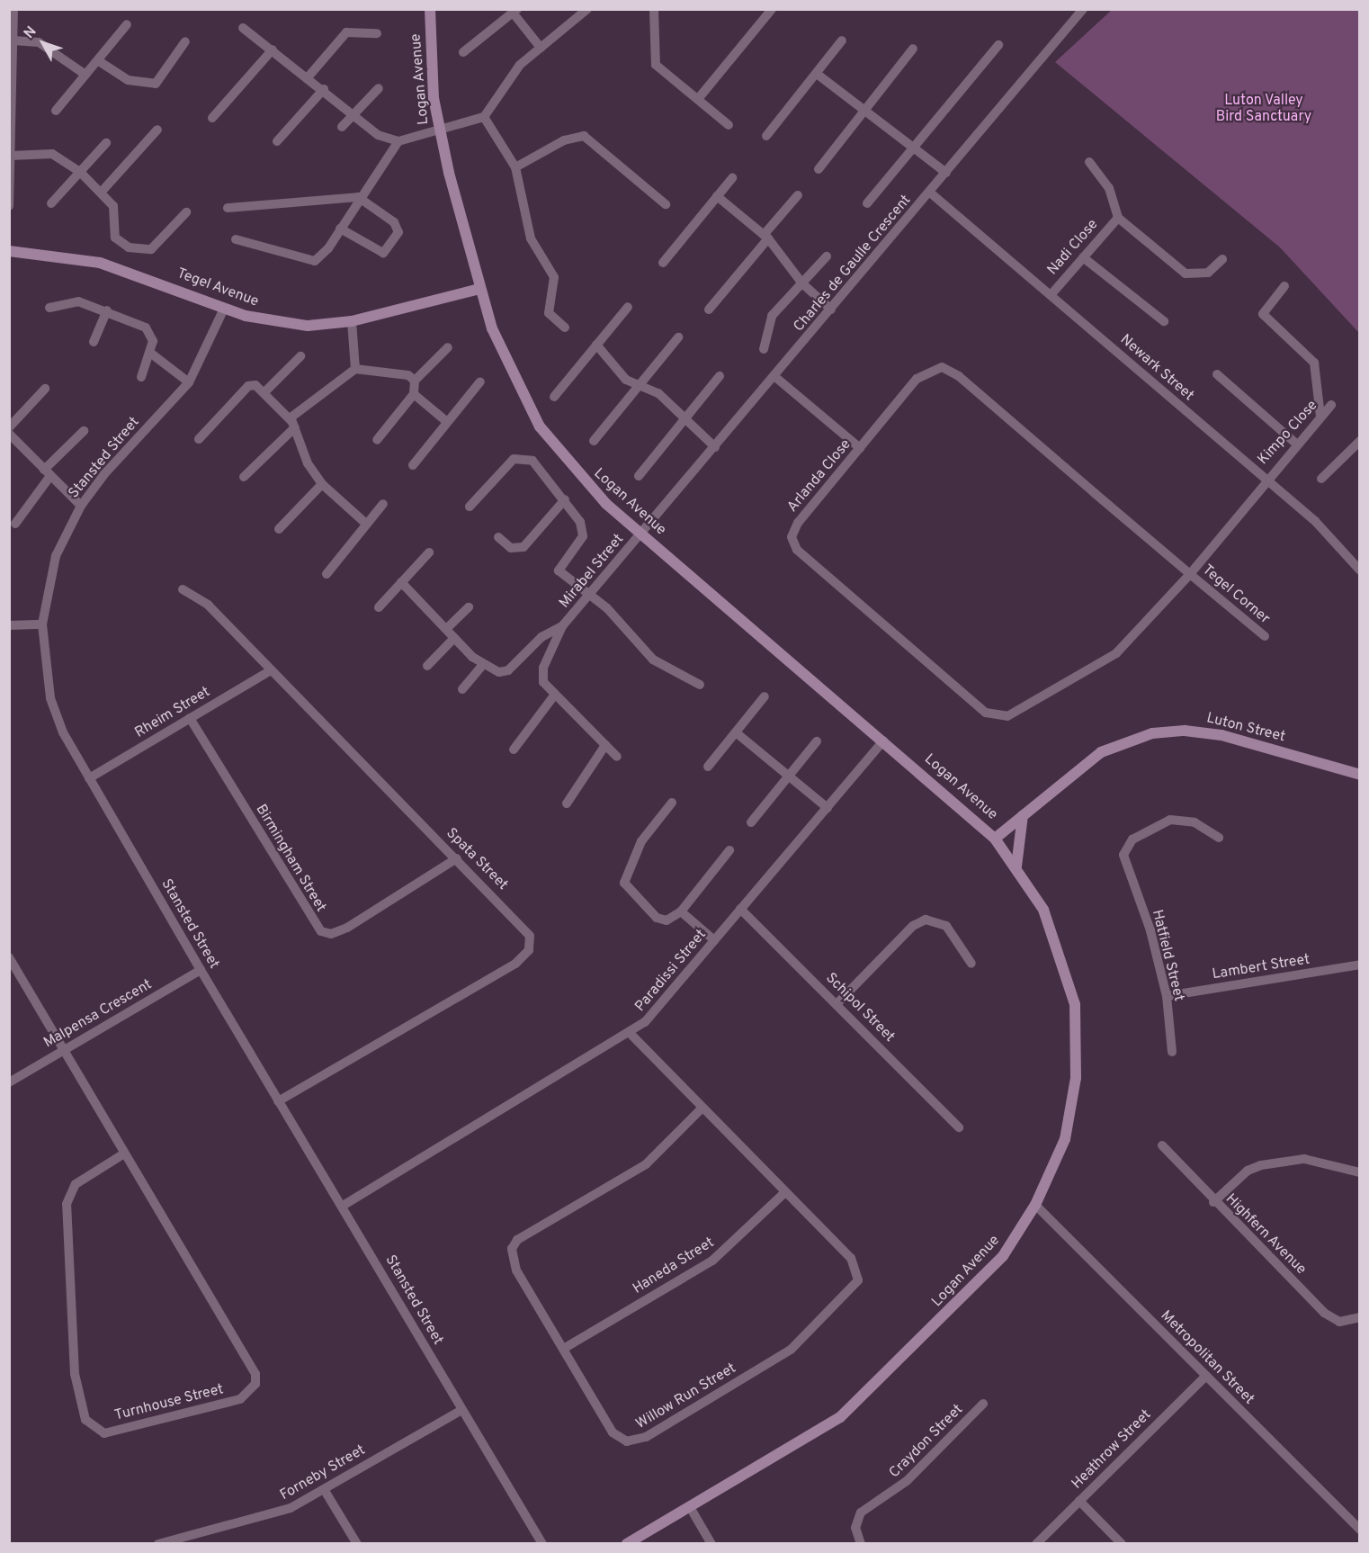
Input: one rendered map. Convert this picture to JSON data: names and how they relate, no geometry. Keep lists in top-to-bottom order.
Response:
{
  "streets": {
    "street": [
      "Logan Avenue",
      "Nadi Close",
      "Charles de Gaulle Crescent",
      "Tegel Avenue",
      "Newark Street",
      "Kimpo Close",
      "Stansted Street",
      "Arlanda Close",
      "Mirabel Street",
      "Tegel Corner",
      "Rheim Street",
      "Luton Street",
      "Birmingham Street",
      "Spata Street",
      "Hatfield Street",
      "Lambert Street",
      "Paradissi Street",
      "Schipol Street",
      "Malpensa Crescent",
      "Highfern Avenue",
      "Haneda Street",
      "Metropolitan Street",
      "Willow Run Street",
      "Turnhouse Street",
      "Craydon Street",
      "Heathrow Street",
      "Forneby Street"
    ]
  },
  "crossings": [
    ["Logan Avenue", "Charles de Gaulle Crescent"],
    ["Logan Avenue", "Tegel Avenue"],
    ["Logan Avenue", "Mirabel Street"],
    ["Logan Avenue", "Luton Street"],
    ["Logan Avenue", "Paradissi Street"],
    ["Logan Avenue", "Metropolitan Street"],
    ["Nadi Close", "Newark Street"],
    ["Charles de Gaulle Crescent", "Newark Street"],
    ["Charles de Gaulle Crescent", "Mirabel Street"],
    ["Tegel Avenue", "Stansted Street"],
    ["Newark Street", "Kimpo Close"],
    ["Newark Street", "Arlanda Close"],
    ["Kimpo Close", "Arlanda Close"],
    ["Stansted Street", "Rheim Street"],
    ["Stansted Street", "Spata Street"],
    ["Stansted Street", "Paradissi Street"],
    ["Stansted Street", "Malpensa Crescent"],
    ["Stansted Street", "Forneby Street"],
    ["Arlanda Close", "Tegel Corner"],
    ["Rheim Street", "Birmingham Street"],
    ["Rheim Street", "Spata Street"],
    ["Birmingham Street", "Spata Street"],
    ["Hatfield Street", "Lambert Street"],
    ["Paradissi Street", "Schipol Street"],
    ["Paradissi Street", "Willow Run Street"],
    ["Malpensa Crescent", "Turnhouse Street"],
    ["Haneda Street", "Willow Run Street"],
    ["Metropolitan Street", "Heathrow Street"]
  ],
  "parks": ["Luton Valley Bird Sanctuary"],
  "north": "top left"
}
